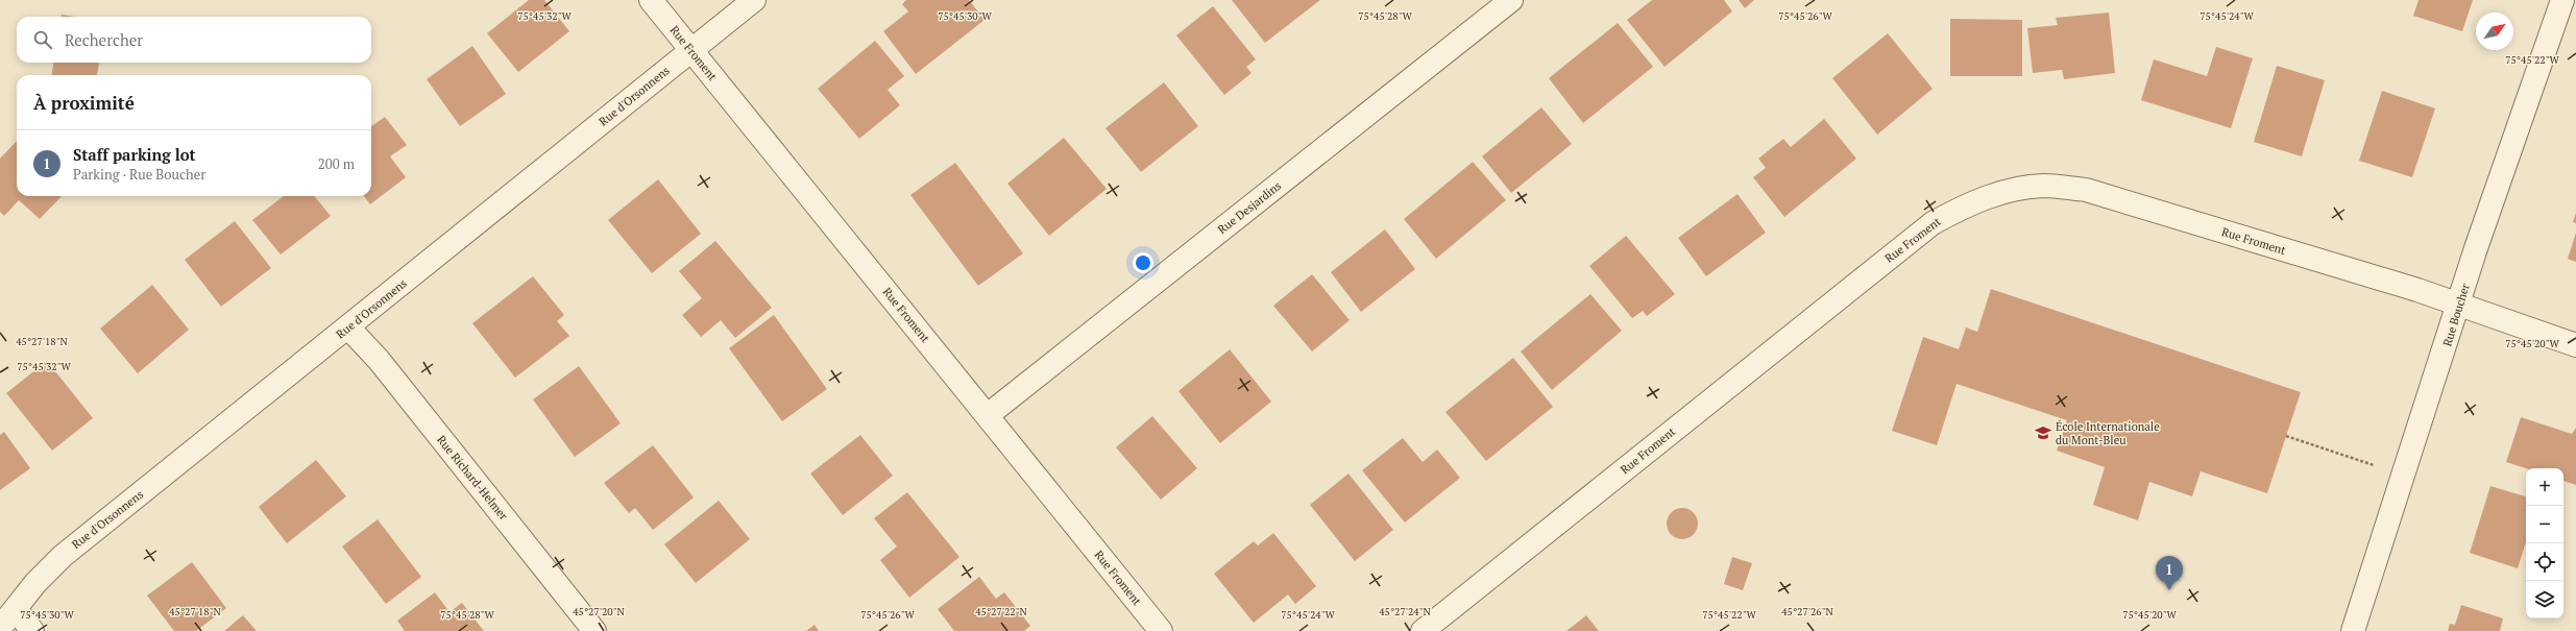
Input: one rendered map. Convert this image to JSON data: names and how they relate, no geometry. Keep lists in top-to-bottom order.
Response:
{
  "streets": {
    "street": [
      "Rue Froment",
      "Rue d'Orsonnens",
      "Rue Desjardins",
      "Rue Boucher",
      "Rue Richard-Helmer"
    ]
  },
  "crossings": [
    ["Rue Froment", "Rue d'Orsonnens"],
    ["Rue Froment", "Rue Desjardins"],
    ["Rue Froment", "Rue Boucher"],
    ["Rue d'Orsonnens", "Rue Richard-Helmer"]
  ],
  "places": {
    "school or university": ["École Internationale du Mont-Bleu"]
  },
  "north": "top right",
  "page": {
    "search": "Rechercher",
    "heading": "À proximité",
    "list": [
      {
        "mark": "1",
        "name": "Staff parking lot",
        "note": "Parking · Rue Boucher",
        "value": "200 m"
      }
    ],
    "map_buttons": ["+", "−"],
    "pins": "1"
  },
  "coordinates": [
    "75°45'30\"W",
    "75°45'26\"W",
    "75°45'32\"W",
    "75°45'28\"W",
    "75°45'24\"W",
    "75°45'22\"W",
    "45°27'18\"N",
    "75°45'20\"W",
    "45°27'20\"N",
    "45°27'22\"N",
    "45°27'24\"N",
    "45°27'26\"N"
  ]
}
